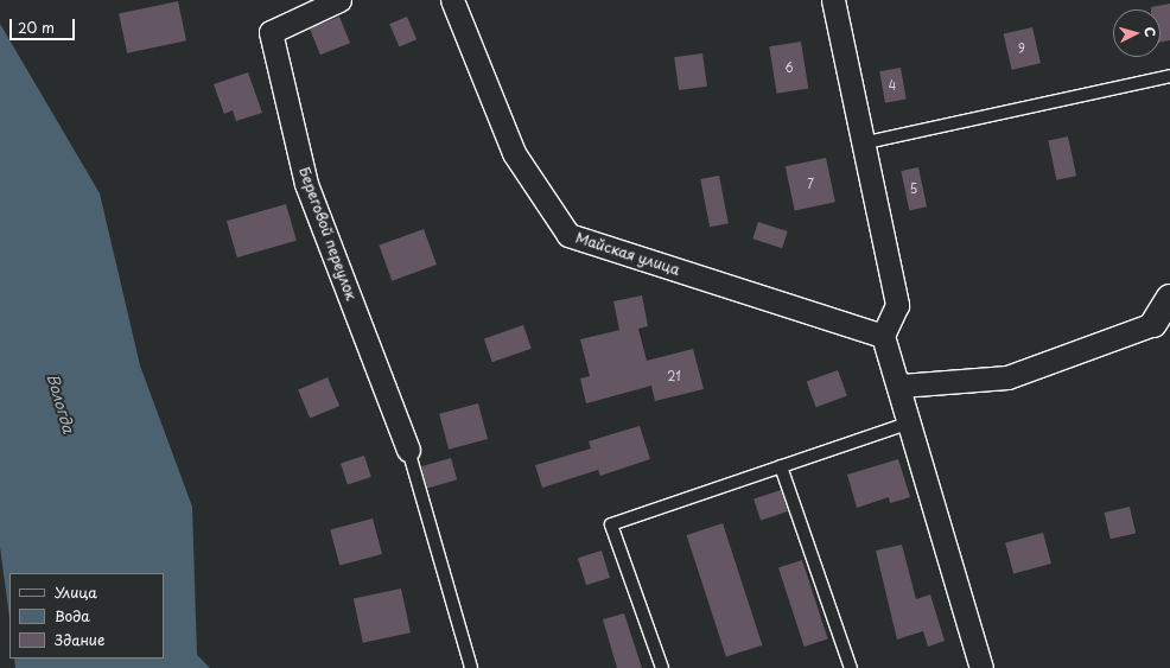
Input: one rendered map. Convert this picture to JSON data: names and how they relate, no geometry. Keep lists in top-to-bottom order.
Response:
{
  "streets": {
    "street": ["Береговой переулок", "Майская улица"]
  },
  "water": ["Вологда"],
  "house_numbers": [
    "9",
    "6",
    "4",
    "7",
    "5",
    "21"
  ],
  "legend": ["Улица", "Вода", "Здание"],
  "scale_bar": "20 m",
  "north": "right"
}
